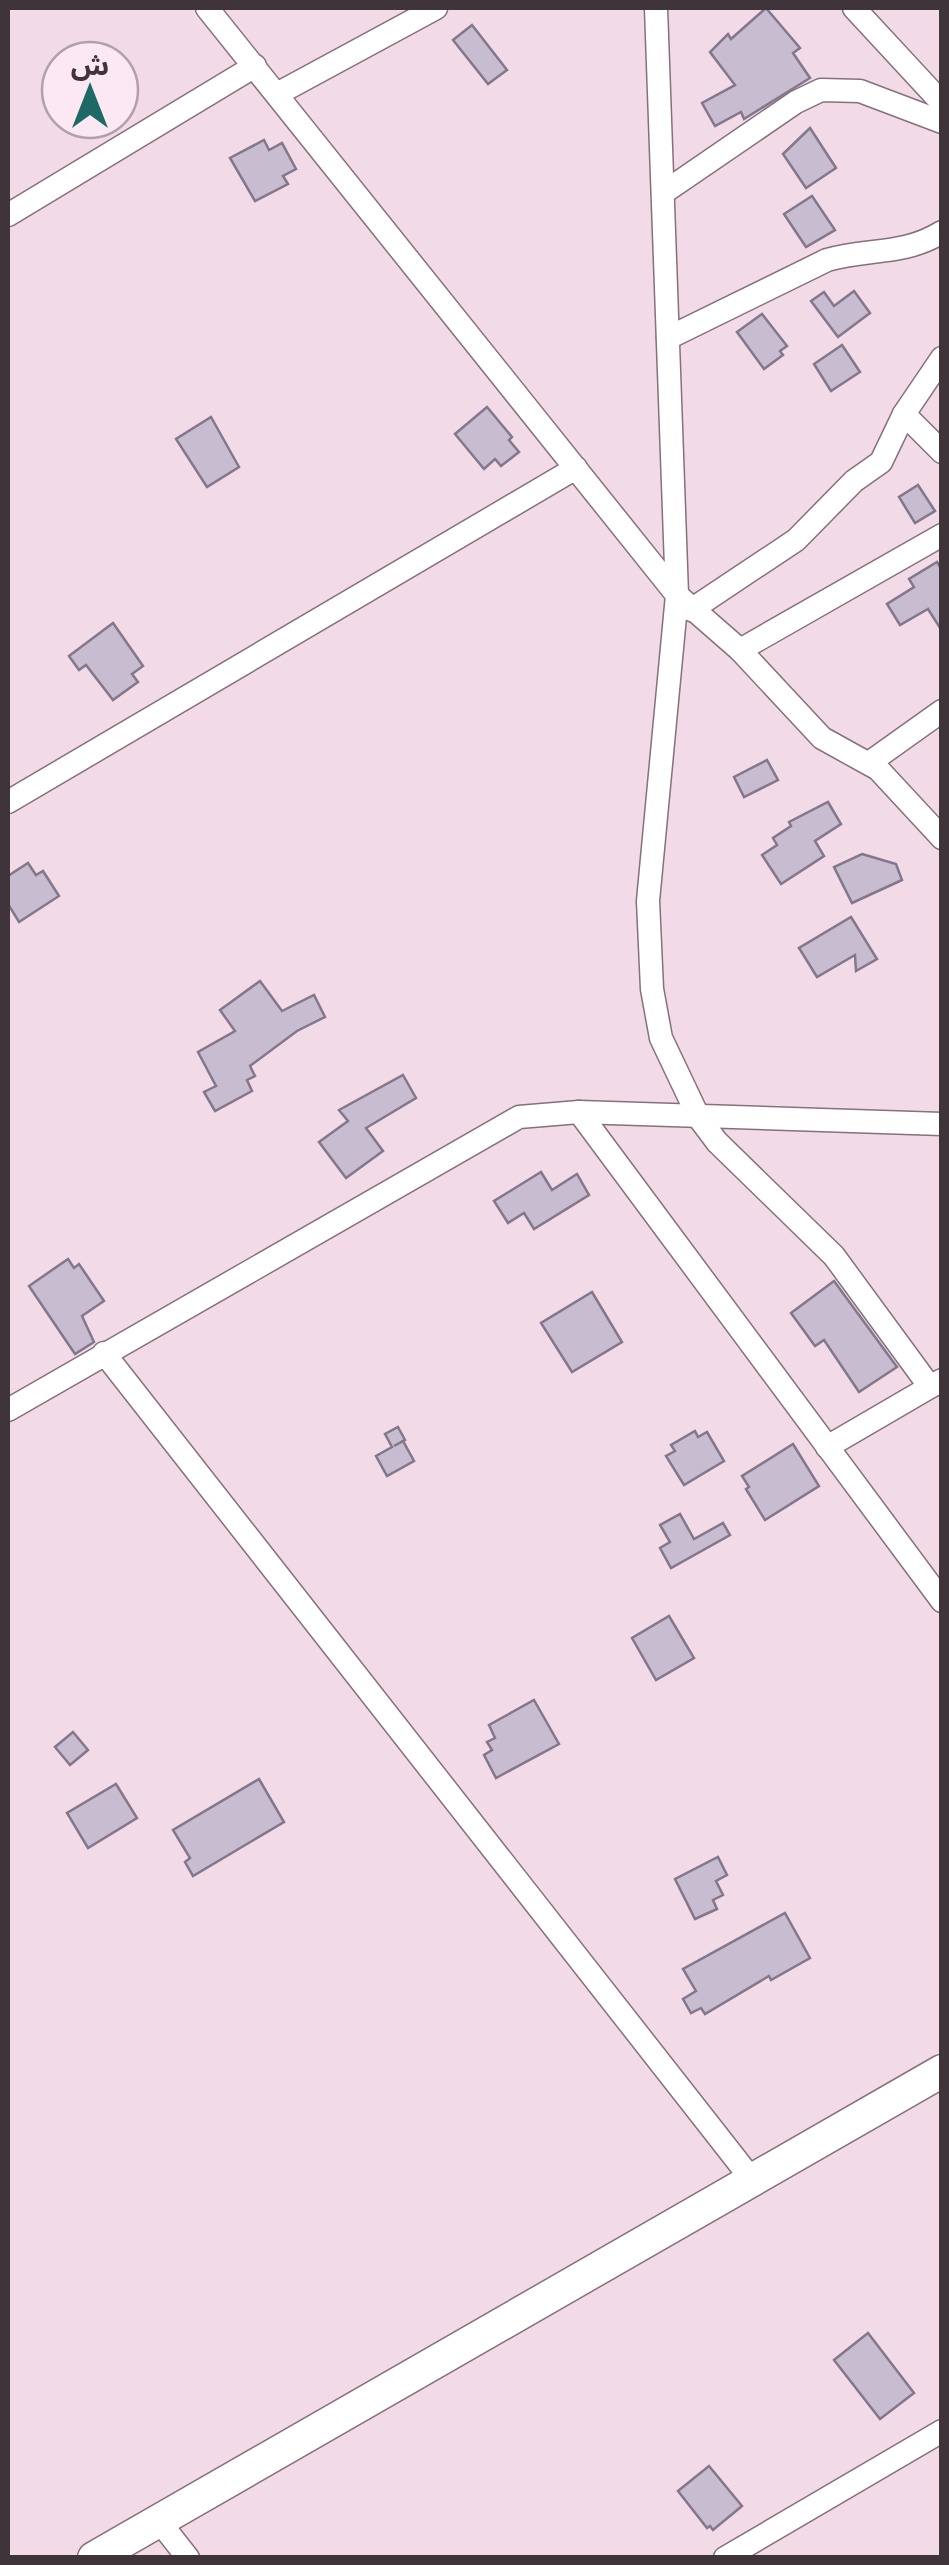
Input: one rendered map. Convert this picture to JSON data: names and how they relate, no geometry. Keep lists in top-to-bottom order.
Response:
{
  "north": "top"
}
